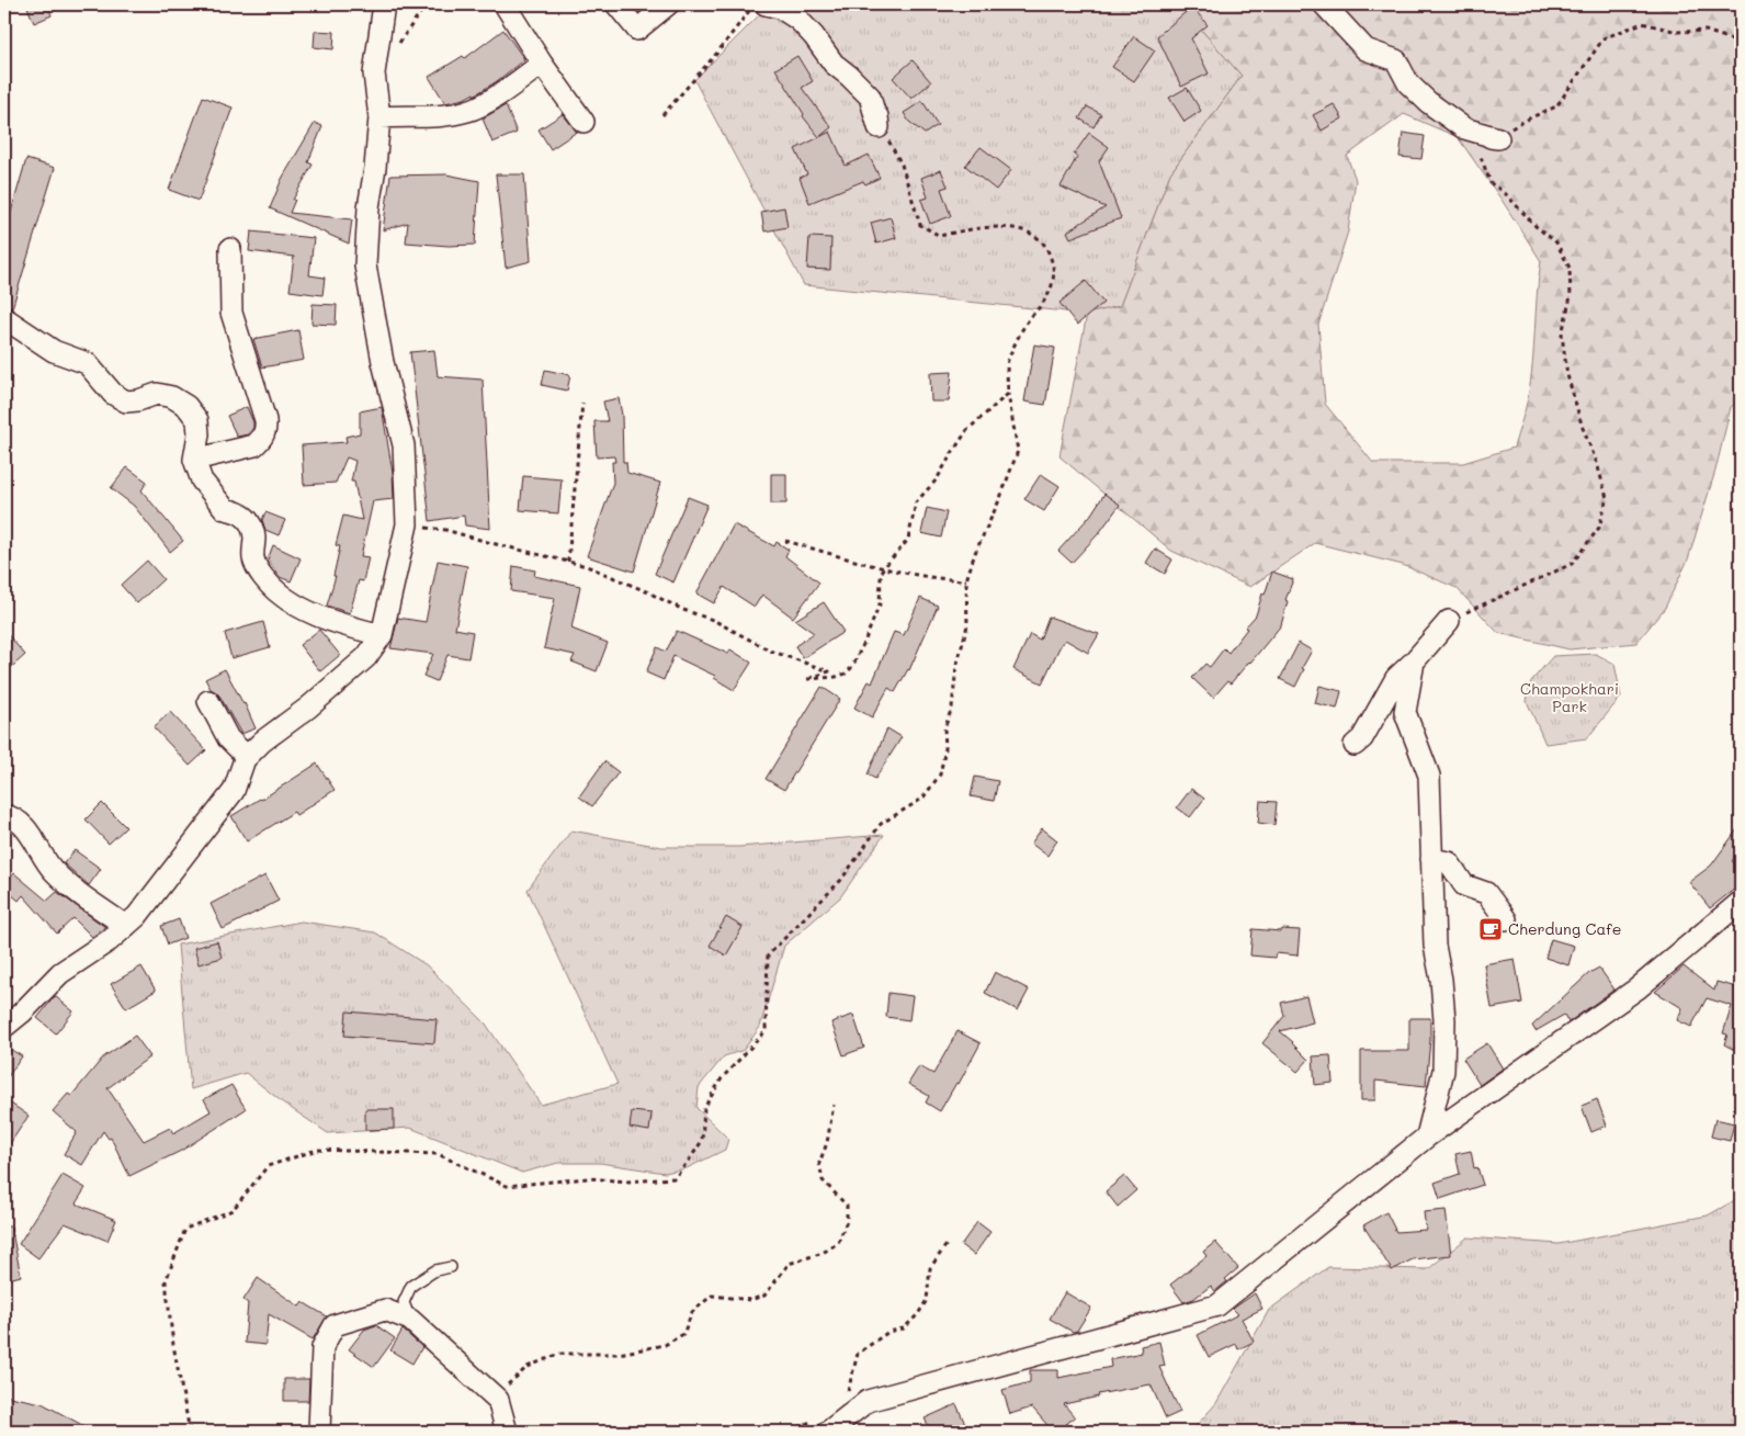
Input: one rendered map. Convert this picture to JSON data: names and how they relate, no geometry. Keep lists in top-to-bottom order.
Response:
{
  "parks": ["Champokhari Park"],
  "places": {
    "cafe": ["Cherdung Cafe"]
  }
}
